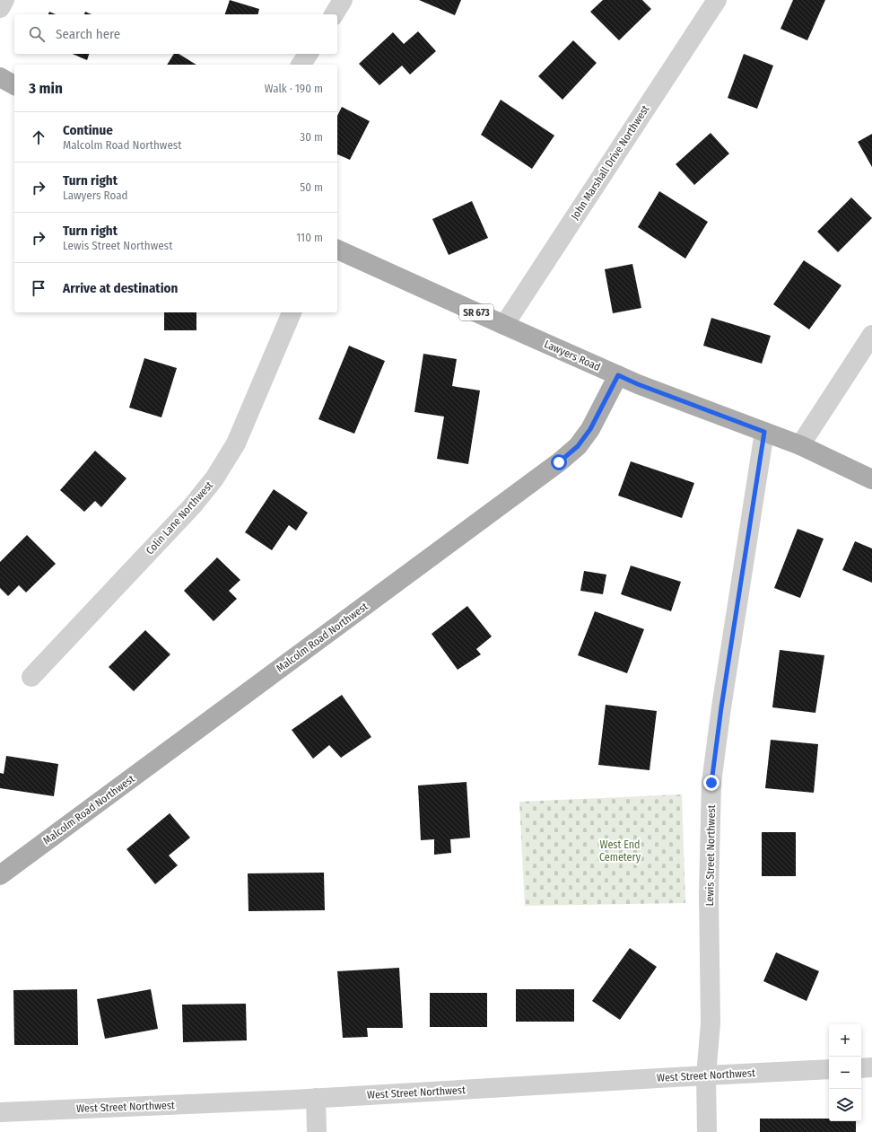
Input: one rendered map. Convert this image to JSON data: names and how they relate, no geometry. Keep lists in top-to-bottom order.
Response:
{
  "streets": {
    "main road": ["SR 673", "Lawyers Road", "Malcolm Road Northwest"],
    "street": [
      "John Marshall Drive Northwest",
      "Colin Lane Northwest",
      "Lewis Street Northwest",
      "West Street Northwest"
    ]
  },
  "crossings": [
    ["John Marshall Drive Northwest", "Lawyers Road"],
    ["Lawyers Road", "Malcolm Road Northwest"],
    ["Lawyers Road", "Lewis Street Northwest"],
    ["Lewis Street Northwest", "West Street Northwest"]
  ],
  "parks": ["West End Cemetery"],
  "page": {
    "search": "Search here",
    "heading": ["3 min", "Walk · 190 m"],
    "list": [
      ["Continue", "Malcolm Road Northwest", "30 m"],
      ["Turn right", "Lawyers Road", "50 m"],
      ["Turn right", "Lewis Street Northwest", "110 m"],
      "Arrive at destination"
    ],
    "map_buttons": ["+", "−"]
  }
}
